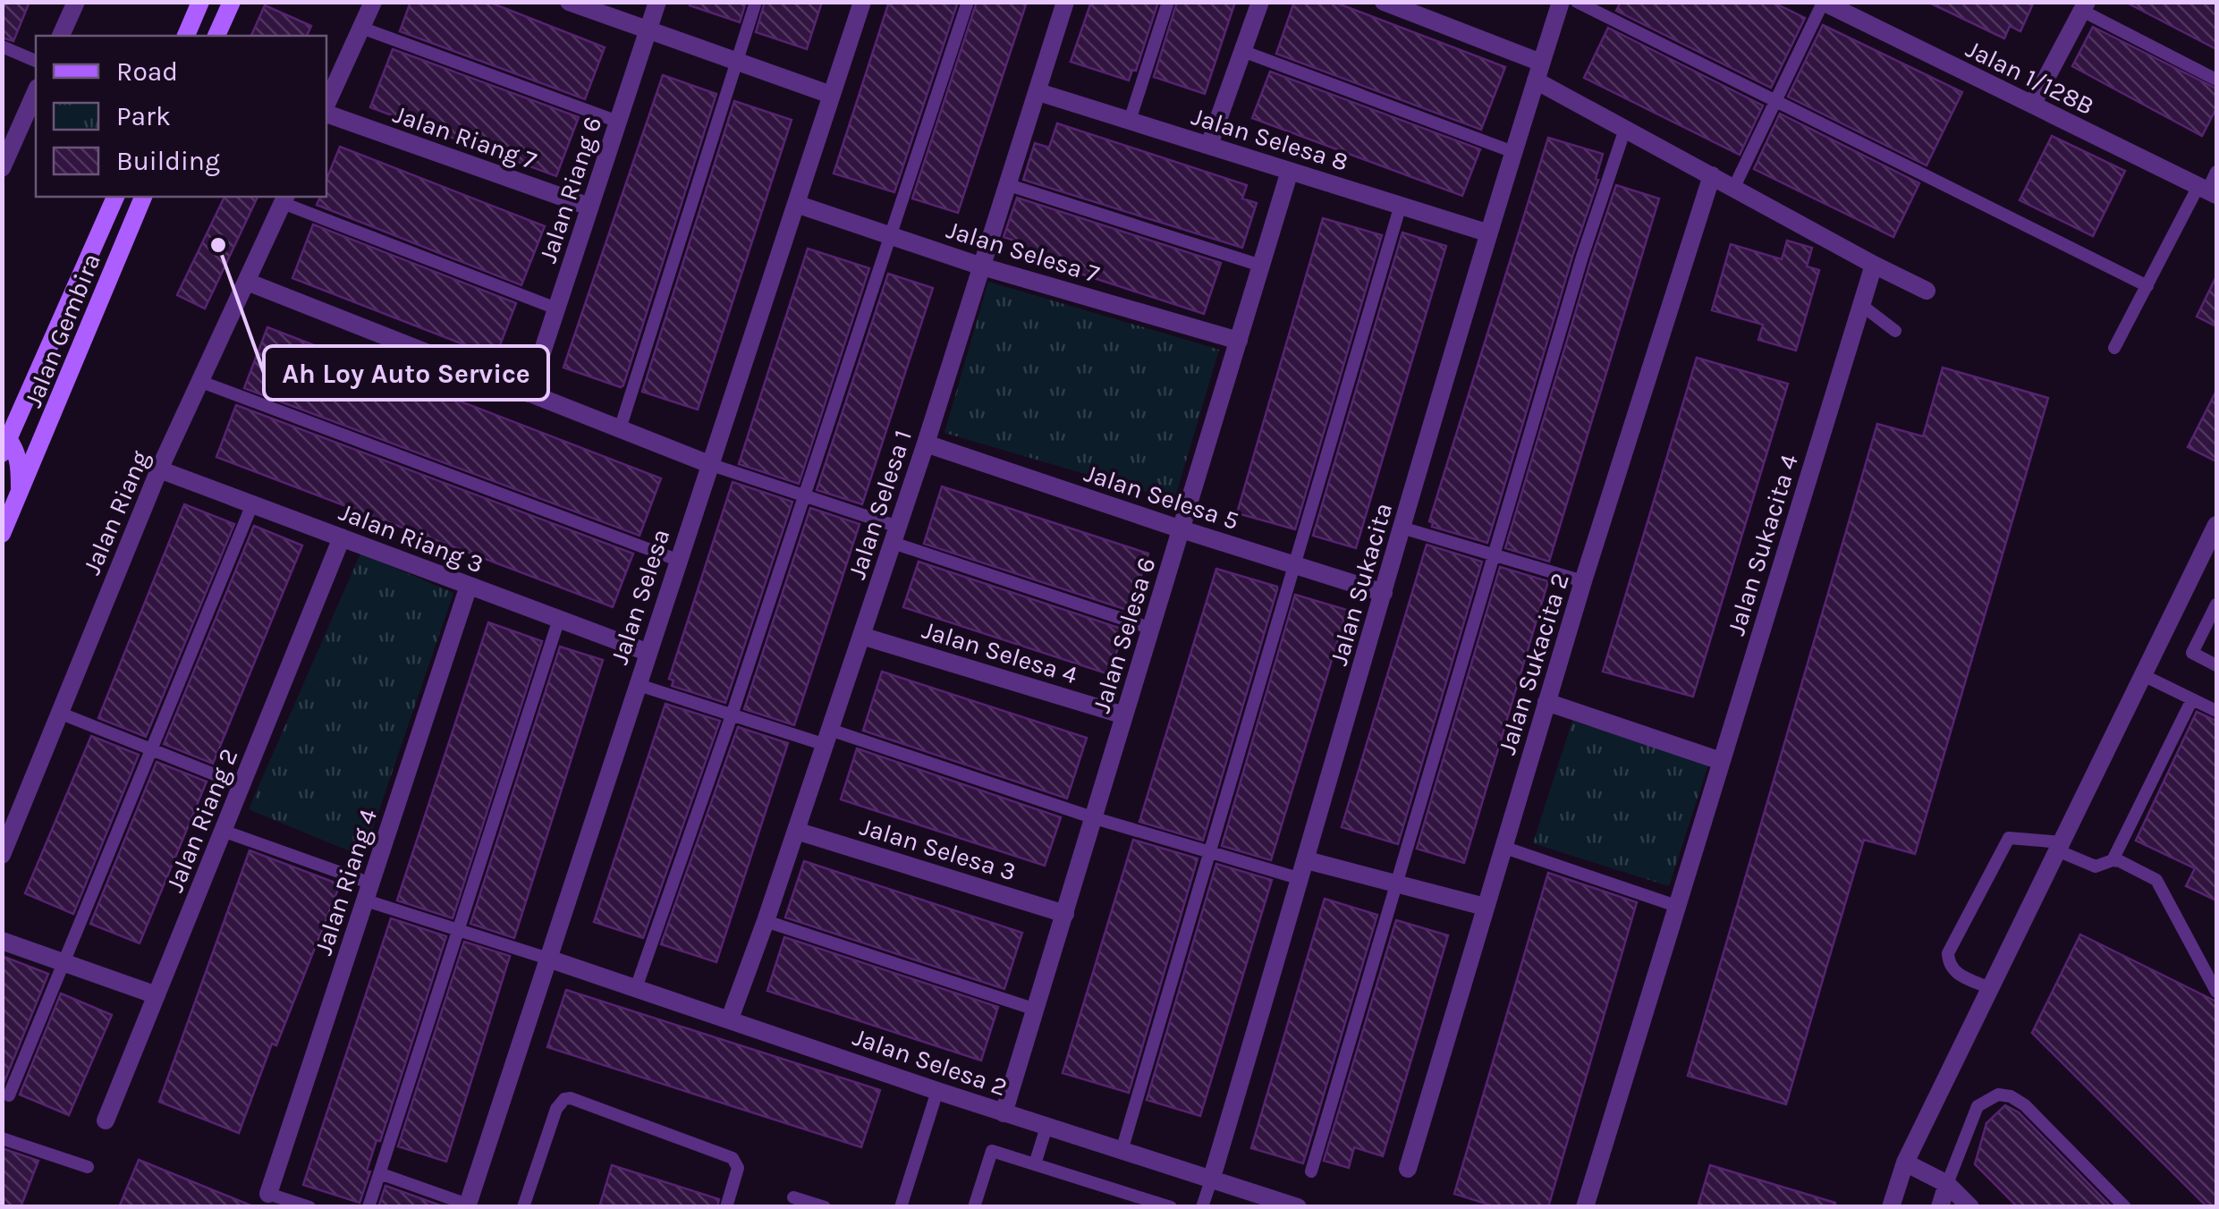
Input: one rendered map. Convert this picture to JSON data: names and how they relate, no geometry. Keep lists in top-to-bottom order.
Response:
{
  "streets": {
    "main road": ["Jalan Gembira"],
    "street": [
      "Jalan 1/128B",
      "Jalan Riang 7",
      "Jalan Selesa 8",
      "Jalan Riang 6",
      "Jalan Selesa 7",
      "Jalan Selesa 5",
      "Jalan Selesa 1",
      "Jalan Riang",
      "Jalan Riang 3",
      "Jalan Sukacita 4",
      "Jalan Sukacita",
      "Jalan Selesa",
      "Jalan Selesa 6",
      "Jalan Selesa 4",
      "Jalan Sukacita 2",
      "Jalan Riang 2",
      "Jalan Selesa 3",
      "Jalan Riang 4",
      "Jalan Selesa 2"
    ]
  },
  "crossings": [
    ["Jalan Riang 7", "Jalan Riang 6"],
    ["Jalan Selesa 8", "Jalan Selesa 1"],
    ["Jalan Selesa 8", "Jalan Sukacita"],
    ["Jalan Selesa 8", "Jalan Selesa 6"],
    ["Jalan Selesa 7", "Jalan Selesa 1"],
    ["Jalan Selesa 7", "Jalan Selesa"],
    ["Jalan Selesa 7", "Jalan Selesa 6"],
    ["Jalan Selesa 5", "Jalan Selesa 1"],
    ["Jalan Selesa 5", "Jalan Sukacita"],
    ["Jalan Selesa 5", "Jalan Selesa 6"],
    ["Jalan Selesa 1", "Jalan Selesa 4"],
    ["Jalan Selesa 1", "Jalan Selesa 3"],
    ["Jalan Selesa 1", "Jalan Selesa 2"],
    ["Jalan Riang", "Jalan Riang 3"],
    ["Jalan Riang 3", "Jalan Selesa"],
    ["Jalan Riang 3", "Jalan Riang 2"],
    ["Jalan Riang 3", "Jalan Riang 4"],
    ["Jalan Sukacita", "Jalan Selesa 2"],
    ["Jalan Selesa", "Jalan Selesa 2"],
    ["Jalan Selesa 6", "Jalan Selesa 4"],
    ["Jalan Selesa 6", "Jalan Selesa 3"],
    ["Jalan Selesa 6", "Jalan Selesa 2"]
  ],
  "places": ["Ah Loy Auto Service"],
  "legend": ["Road", "Park", "Building"]
}
